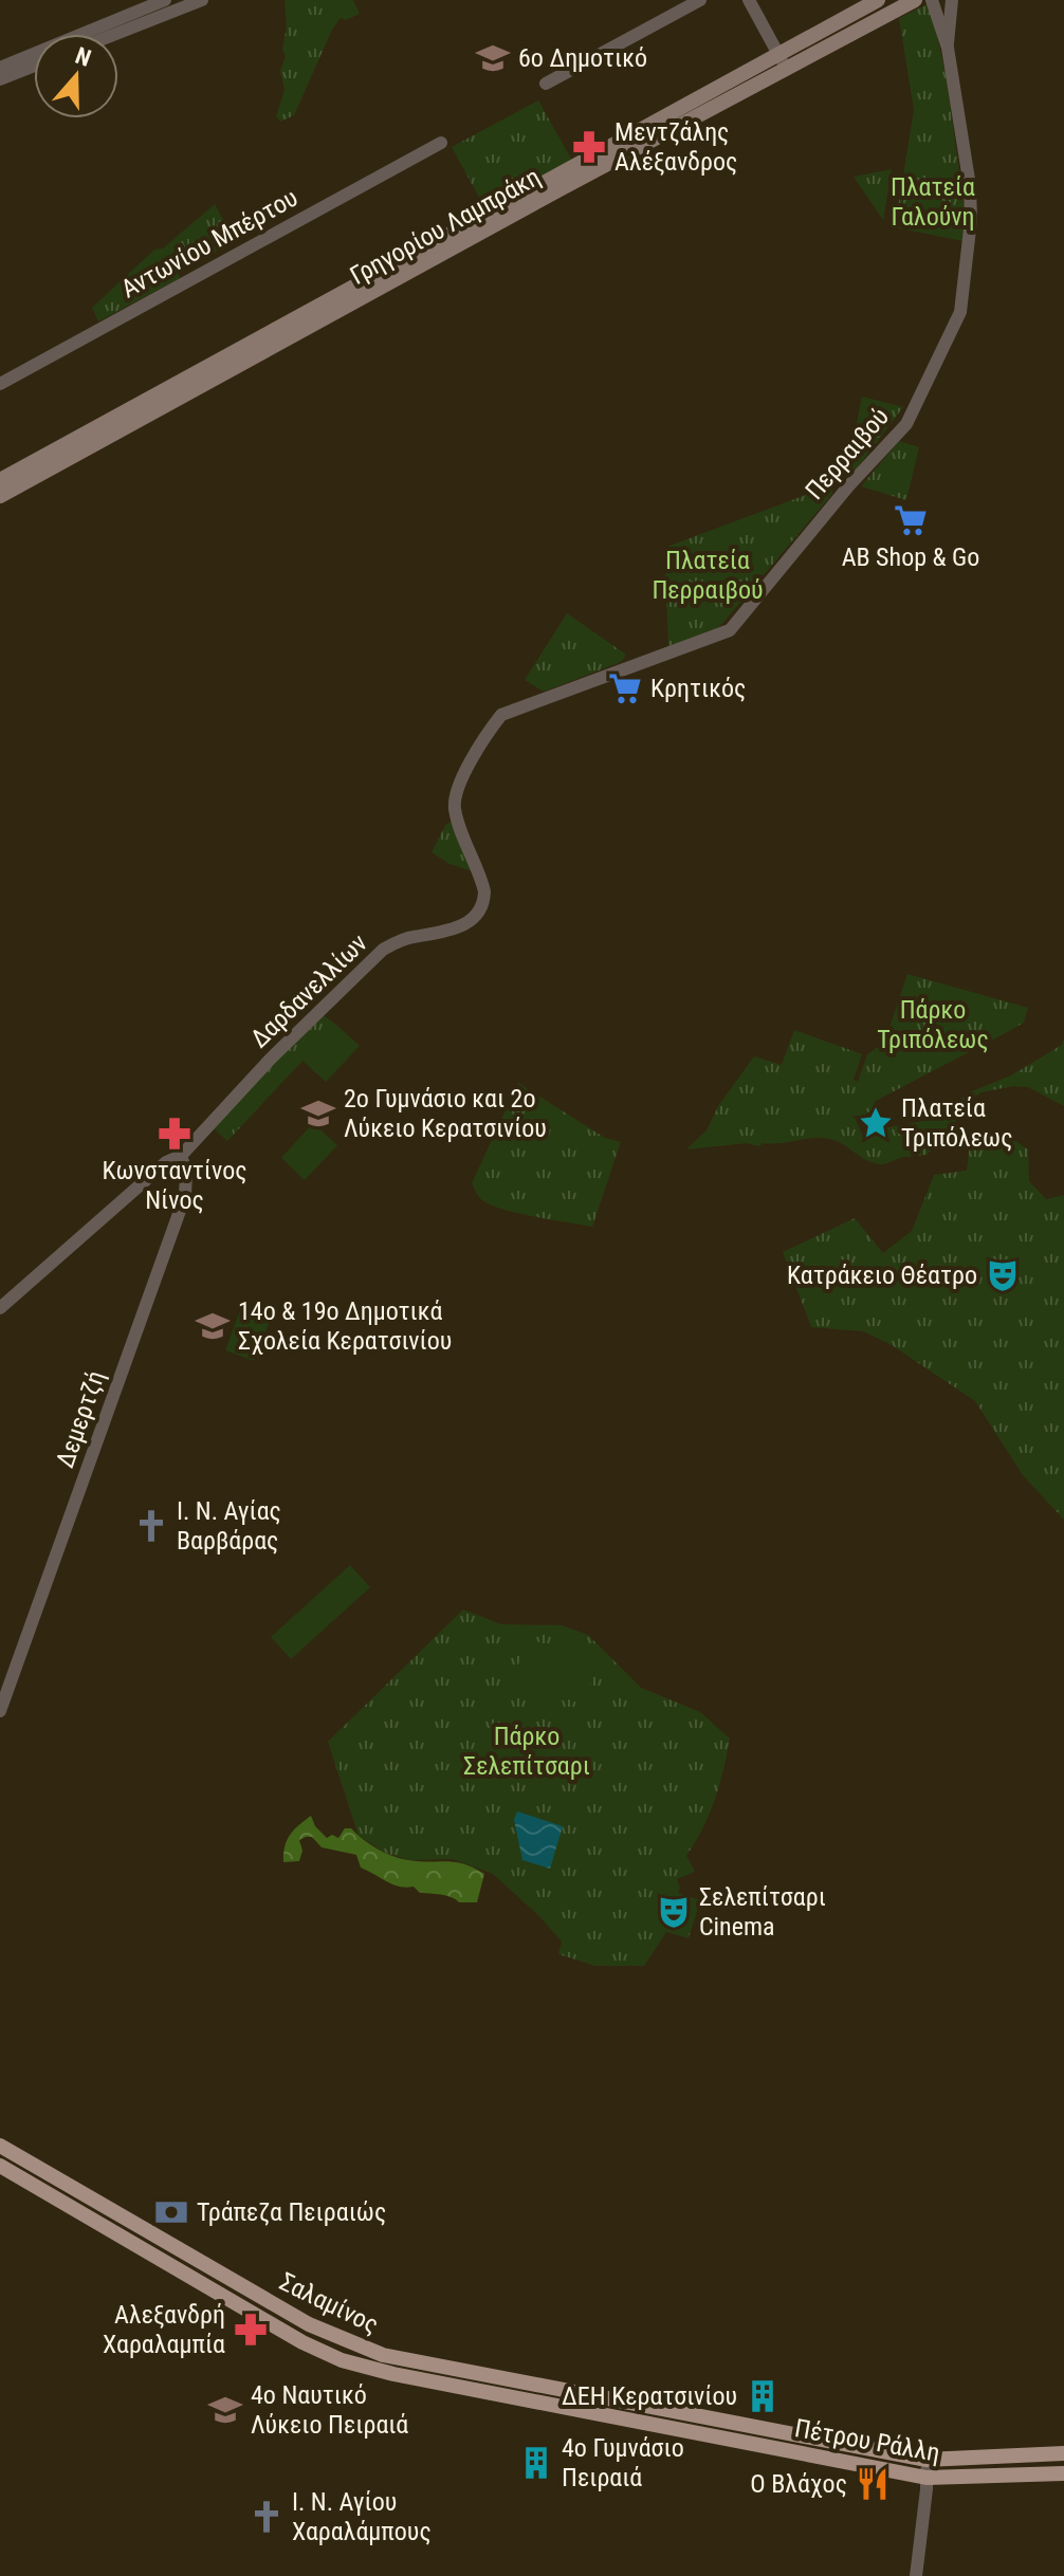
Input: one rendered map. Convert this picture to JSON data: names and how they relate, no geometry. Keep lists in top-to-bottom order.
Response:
{
  "streets": {
    "main road": ["Γρηγορίου Λαμπράκη", "Σαλαμίνος", "Πέτρου Ράλλη"],
    "street": [
      "Αντωνίου Μπέρτου",
      "Περραιβού",
      "Δαρδανελλίων",
      "Δεμερτζή"
    ]
  },
  "crossings": [
    ["Περραιβού", "Δαρδανελλίων"],
    ["Δαρδανελλίων", "Δεμερτζή"],
    ["Σαλαμίνος", "Πέτρου Ράλλη"]
  ],
  "parks": [
    "Πλατεία Γαλούνη",
    "Πλατεία Περραιβού",
    "Πάρκο Τριπόλεως",
    "Πάρκο Σελεπίτσαρι"
  ],
  "places": {
    "school or university": [
      "6o Δημοτικό",
      "2ο Γυμνάσιο και 2ο Λύκειο Κερατσινίου",
      "14ο & 19ο Δημοτικά Σχολεία Κερατσινίου",
      "4ο Ναυτικό Λύκειο Πειραιά"
    ],
    "pharmacy": ["Μεντζάλης Αλέξανδρος", "Κωνσταντίνος Νίνος", "Αλεξανδρή Χαραλαμπία"],
    "supermarket": ["AB Shop & Go", "Κρητικός"],
    "place": ["Πλατεία Τριπόλεως"],
    "theatre": ["Κατράκειο Θέατρο", "Σελεπίτσαρι Cinema"],
    "church": ["Ι. Ν. Αγίας Βαρβάρας", "Ι. Ν. Αγίου Χαραλάμπους"],
    "bank": ["Τράπεζα Πειραιώς"],
    "building": ["ΔΕΗ Κερατσινίου", "4ο Γυμνάσιο Πειραιά"],
    "restaurant": ["Ο Βλάχος"]
  },
  "north": "top"
}
